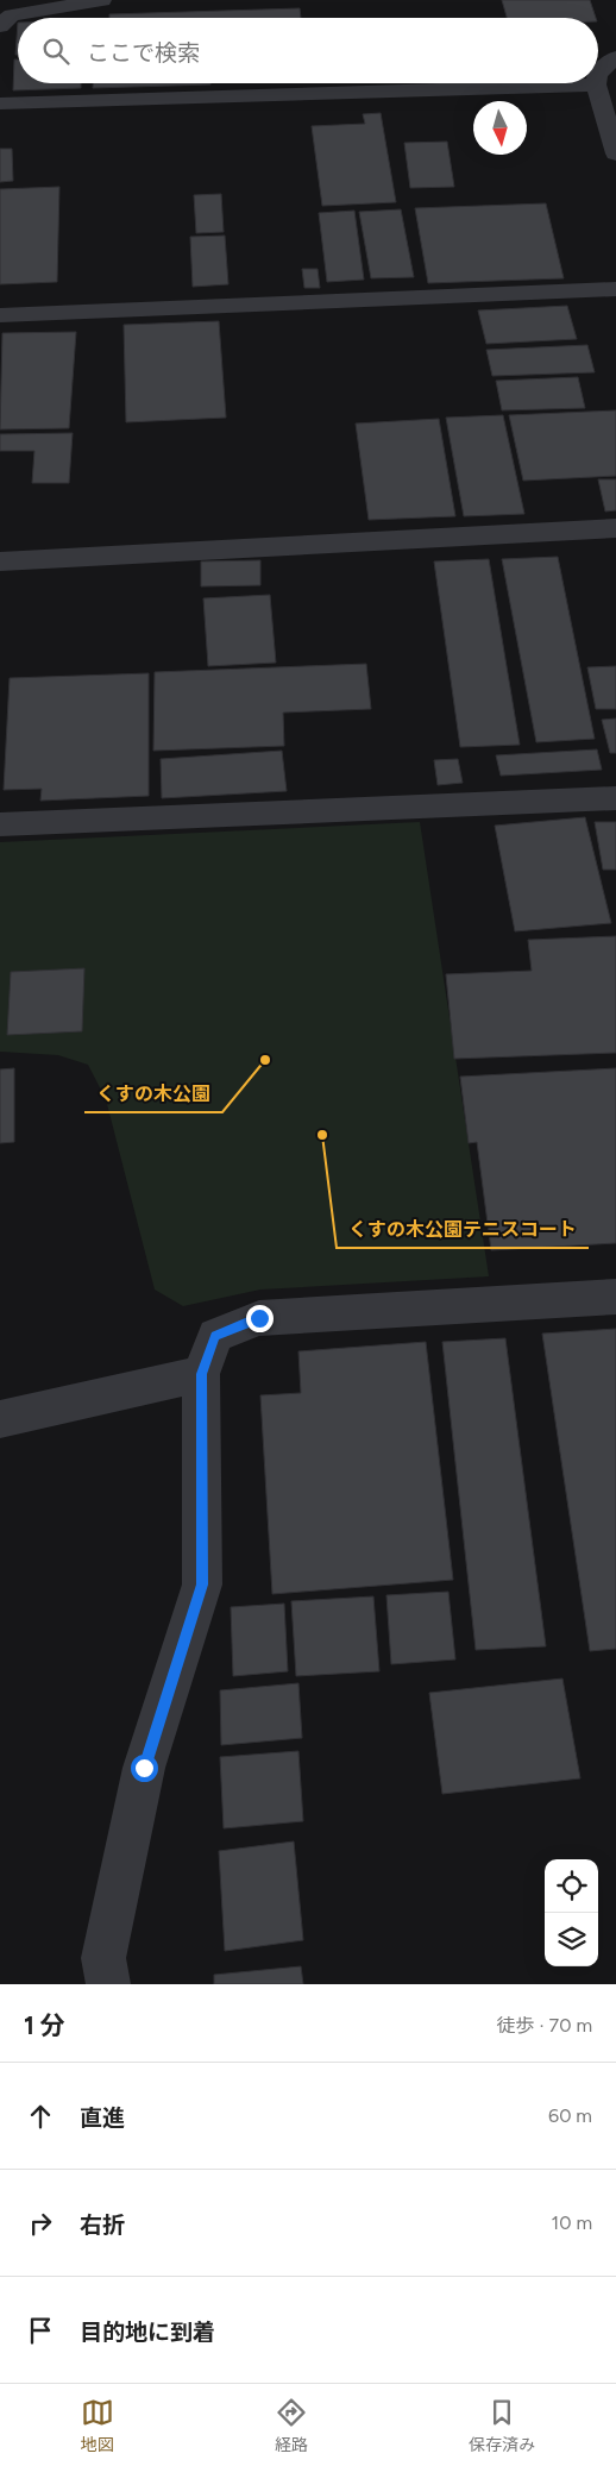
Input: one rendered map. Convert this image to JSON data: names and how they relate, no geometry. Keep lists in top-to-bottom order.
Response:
{
  "places": ["くすの木公園", "くすの木公園テニスコート"],
  "north": "bottom",
  "page": {
    "search": "ここで検索",
    "heading": ["1 分", "徒歩 · 70 m"],
    "list": [
      ["直進", "60 m"],
      ["右折", "10 m"],
      "目的地に到着"
    ],
    "nav": ["地図", "経路", "保存済み"]
  }
}
